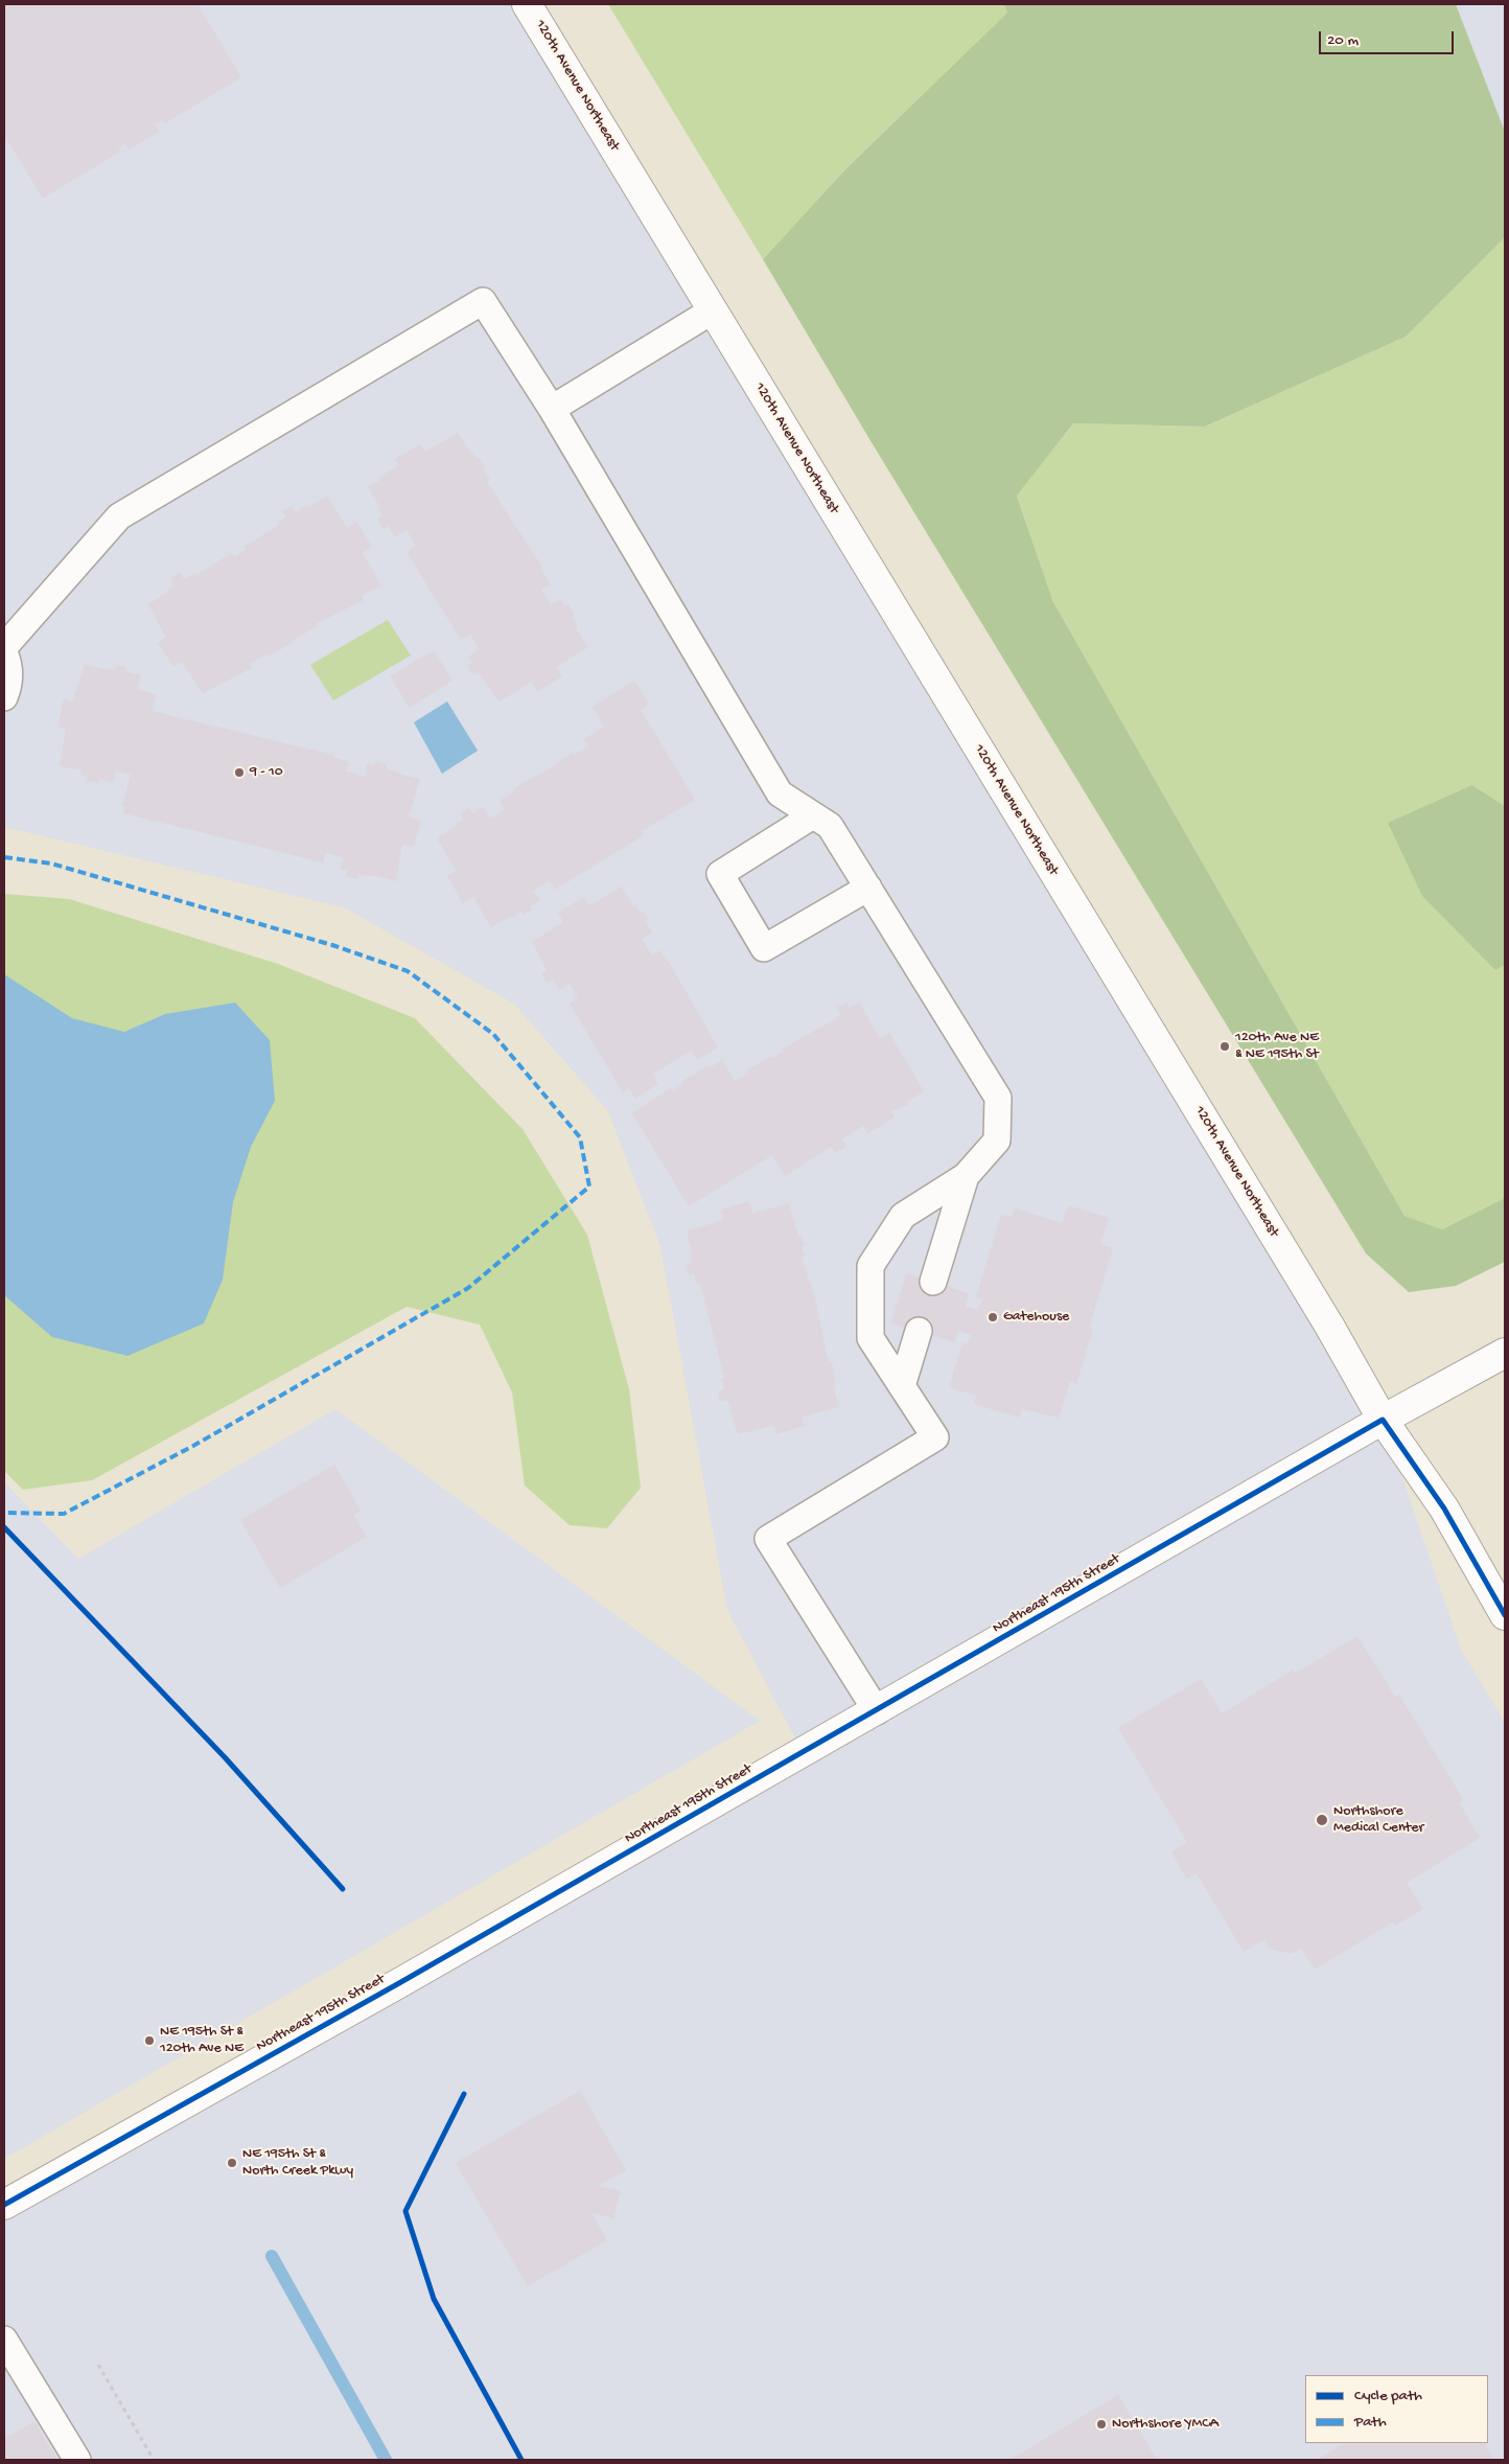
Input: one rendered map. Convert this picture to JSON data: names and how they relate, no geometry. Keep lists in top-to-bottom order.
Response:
{
  "streets": {
    "main road": ["120th Avenue Northeast", "Northeast 195th Street"]
  },
  "crossings": [
    ["120th Avenue Northeast", "Northeast 195th Street"]
  ],
  "places": [
    "9 - 10",
    "120th Ave NE & NE 195th St",
    "Gatehouse",
    "Northshore Medical Center",
    "NE 195th St & 120th Ave NE",
    "NE 195th St & North Creek Pkwy",
    "Northshore YMCA"
  ],
  "legend": ["Cycle path", "Path"],
  "scale_bar": "20 m"
}
